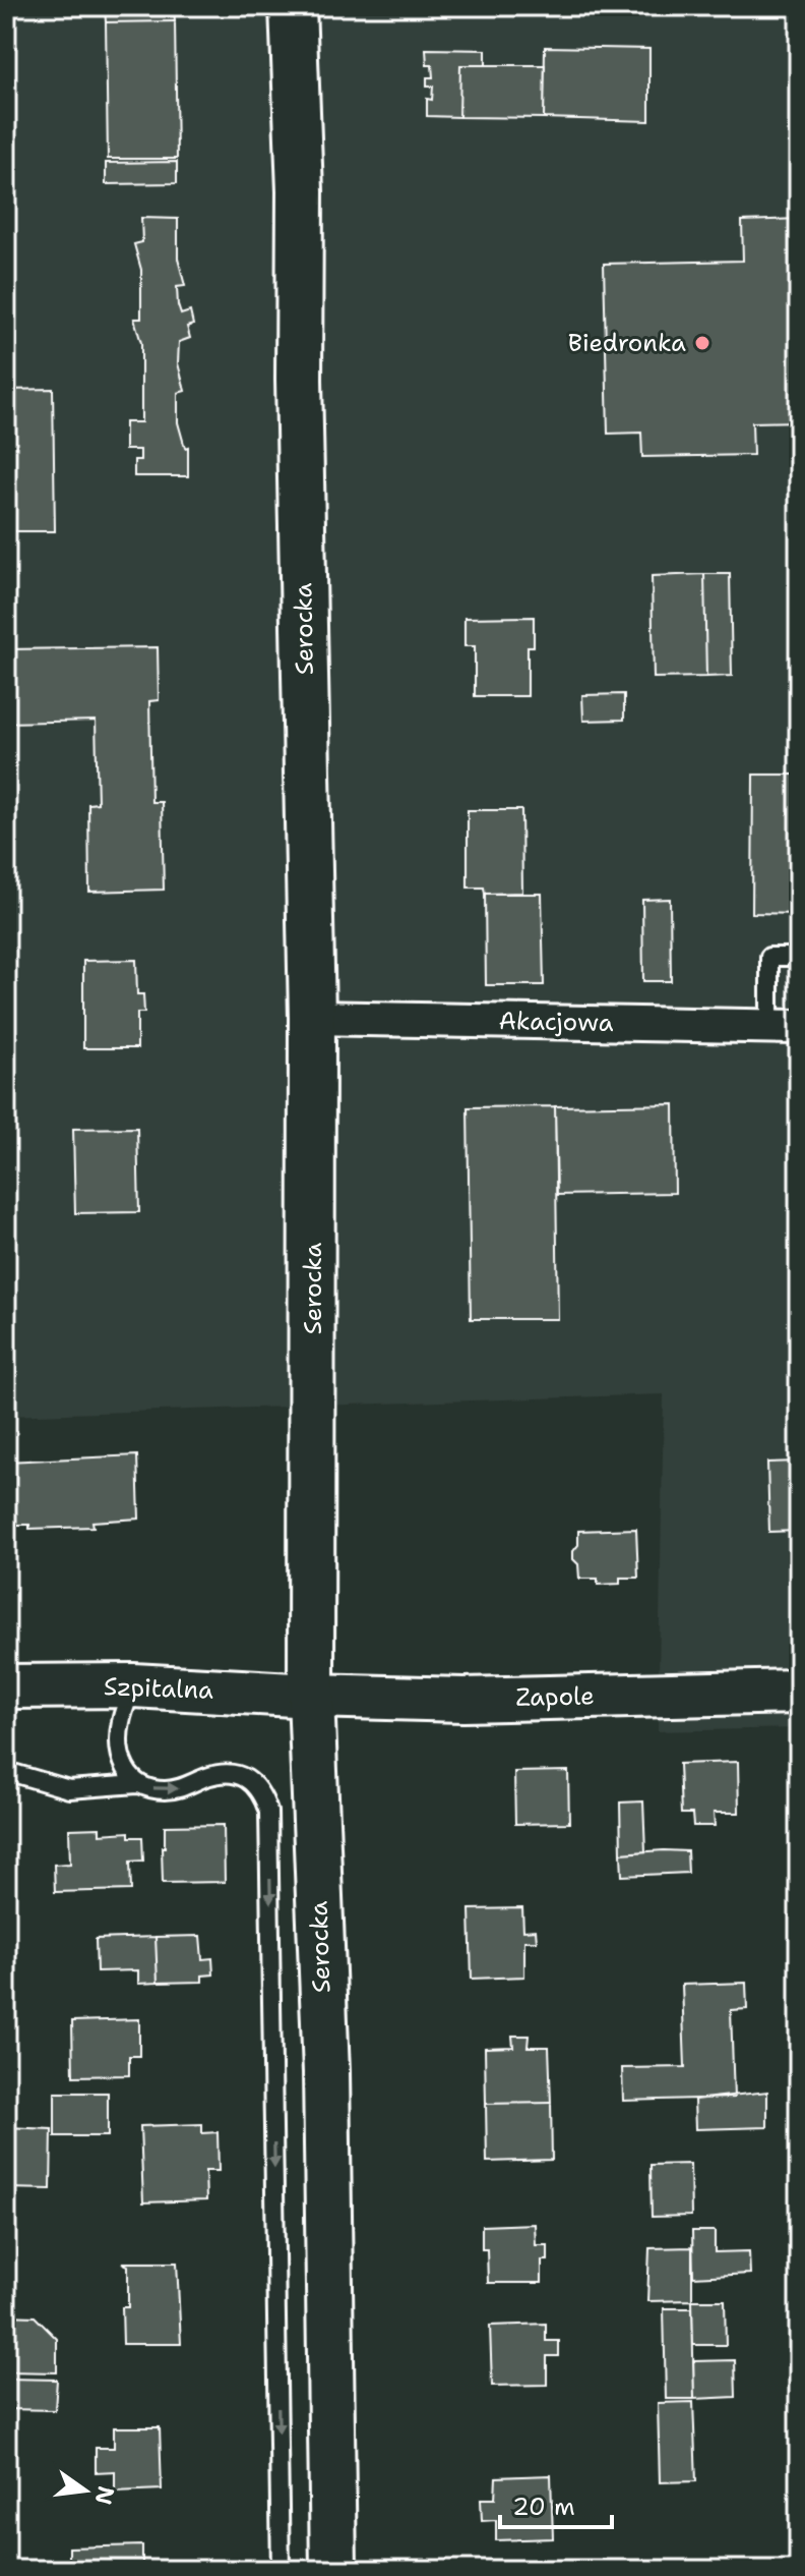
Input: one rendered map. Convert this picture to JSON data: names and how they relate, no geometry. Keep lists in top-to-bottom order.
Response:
{
  "streets": {
    "main road": ["Serocka"],
    "street": ["Akacjowa", "Szpitalna", "Zapole"]
  },
  "crossings": [
    ["Serocka", "Akacjowa"],
    ["Serocka", "Szpitalna"],
    ["Serocka", "Zapole"],
    ["Szpitalna", "Zapole"]
  ],
  "places": ["Biedronka"],
  "scale_bar": "20 m",
  "north": "right"
}
